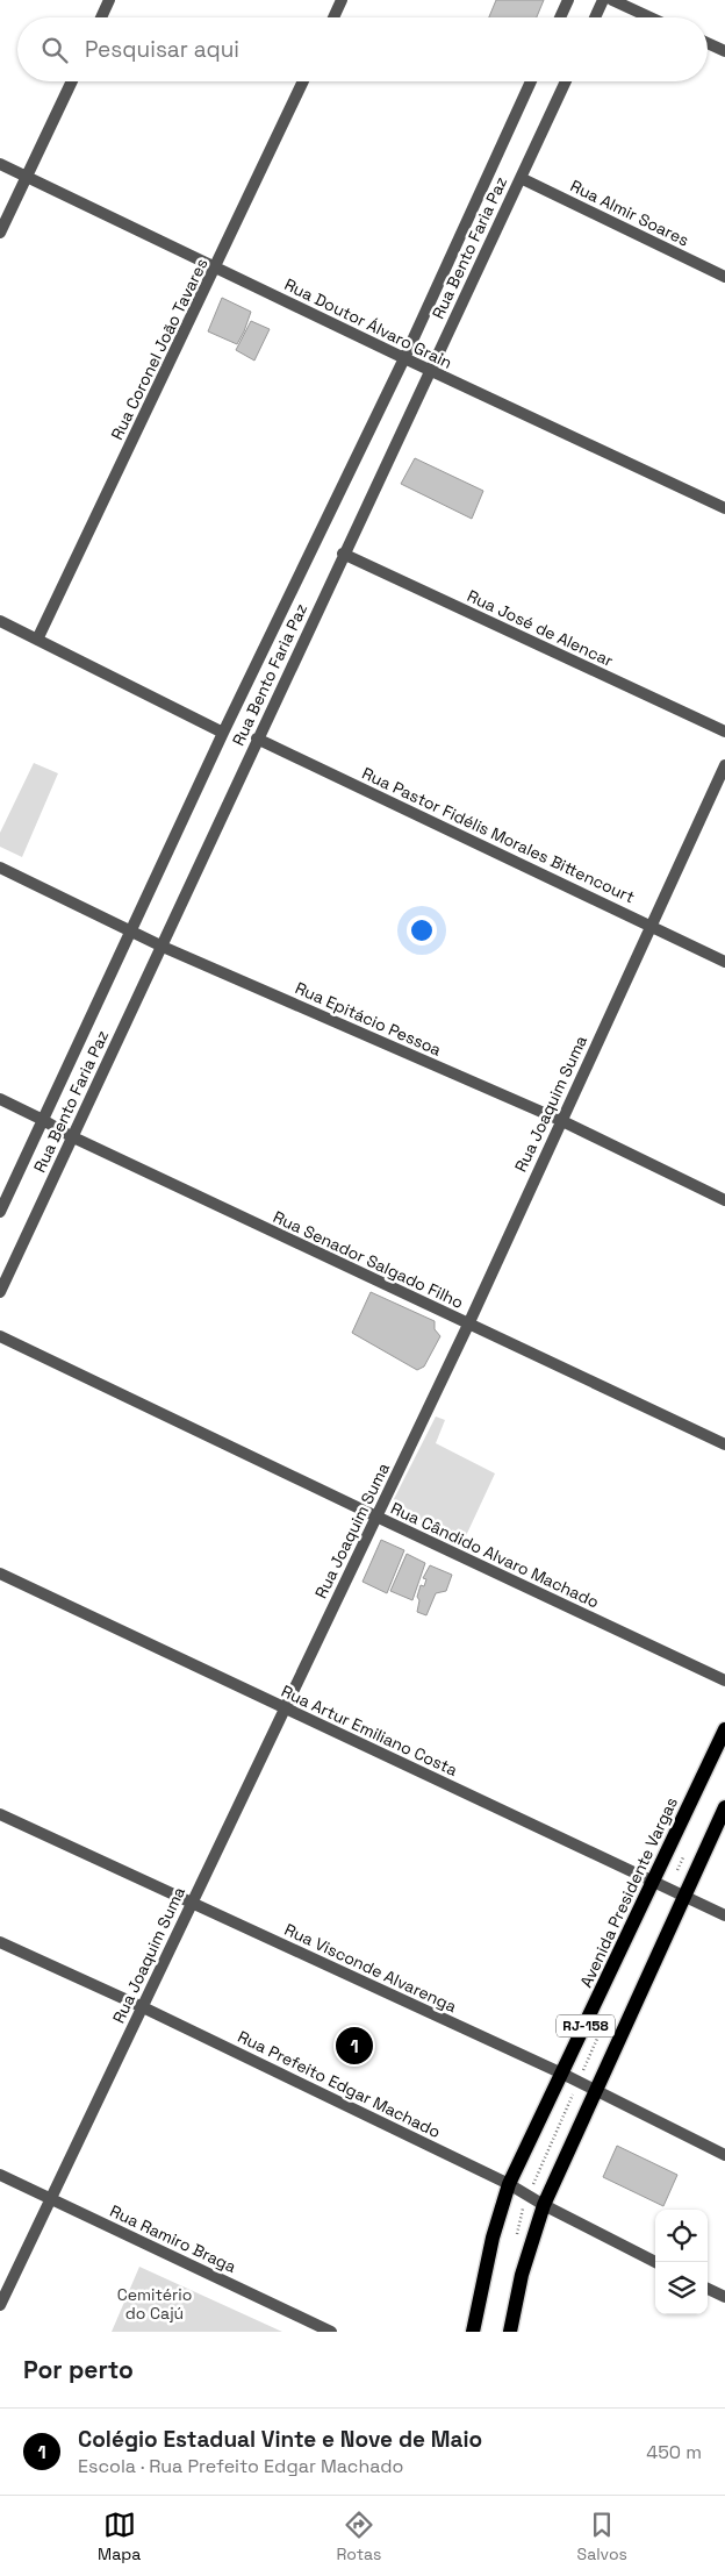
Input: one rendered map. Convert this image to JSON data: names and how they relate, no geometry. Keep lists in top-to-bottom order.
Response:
{
  "streets": {
    "main road": ["Avenida Presidente Vargas", "RJ-158"],
    "street": [
      "Rua Almir Soares",
      "Rua Bento Faria Paz",
      "Rua Doutor Álvaro Grain",
      "Rua Coronel João Tavares",
      "Rua José de Alencar",
      "Rua Pastor Fidélis Morales Bittencourt",
      "Rua Epitácio Pessoa",
      "Rua Joaquim Suma",
      "Rua Senador Salgado Filho",
      "Rua Cândido Alvaro Machado",
      "Rua Artur Emiliano Costa",
      "Rua Visconde Alvarenga",
      "Rua Prefeito Edgar Machado",
      "Rua Ramiro Braga"
    ]
  },
  "crossings": [
    ["Rua Almir Soares", "Rua Bento Faria Paz"],
    ["Rua Bento Faria Paz", "Rua Doutor Álvaro Grain"],
    ["Rua Bento Faria Paz", "Rua José de Alencar"],
    ["Rua Bento Faria Paz", "Rua Pastor Fidélis Morales Bittencourt"],
    ["Rua Bento Faria Paz", "Rua Epitácio Pessoa"],
    ["Rua Bento Faria Paz", "Rua Senador Salgado Filho"],
    ["Rua Doutor Álvaro Grain", "Rua Coronel João Tavares"],
    ["Rua Pastor Fidélis Morales Bittencourt", "Rua Joaquim Suma"],
    ["Rua Epitácio Pessoa", "Rua Joaquim Suma"],
    ["Rua Joaquim Suma", "Rua Senador Salgado Filho"],
    ["Rua Joaquim Suma", "Rua Cândido Alvaro Machado"],
    ["Rua Joaquim Suma", "Rua Artur Emiliano Costa"],
    ["Rua Joaquim Suma", "Rua Visconde Alvarenga"],
    ["Rua Joaquim Suma", "Rua Prefeito Edgar Machado"],
    ["Rua Joaquim Suma", "Rua Ramiro Braga"],
    ["Rua Artur Emiliano Costa", "Avenida Presidente Vargas"],
    ["Rua Artur Emiliano Costa", "RJ-158"],
    ["Avenida Presidente Vargas", "Rua Visconde Alvarenga"],
    ["Avenida Presidente Vargas", "Rua Prefeito Edgar Machado"],
    ["Rua Visconde Alvarenga", "RJ-158"],
    ["RJ-158", "Rua Prefeito Edgar Machado"]
  ],
  "parks": ["Cemitério do Cajú"],
  "page": {
    "search": "Pesquisar aqui",
    "pins": "1",
    "heading": "Por perto",
    "list": [
      {
        "mark": "1",
        "name": "Colégio Estadual Vinte e Nove de Maio",
        "note": "Escola · Rua Prefeito Edgar Machado",
        "value": "450 m"
      }
    ],
    "nav": ["Mapa", "Rotas", "Salvos"]
  }
}
